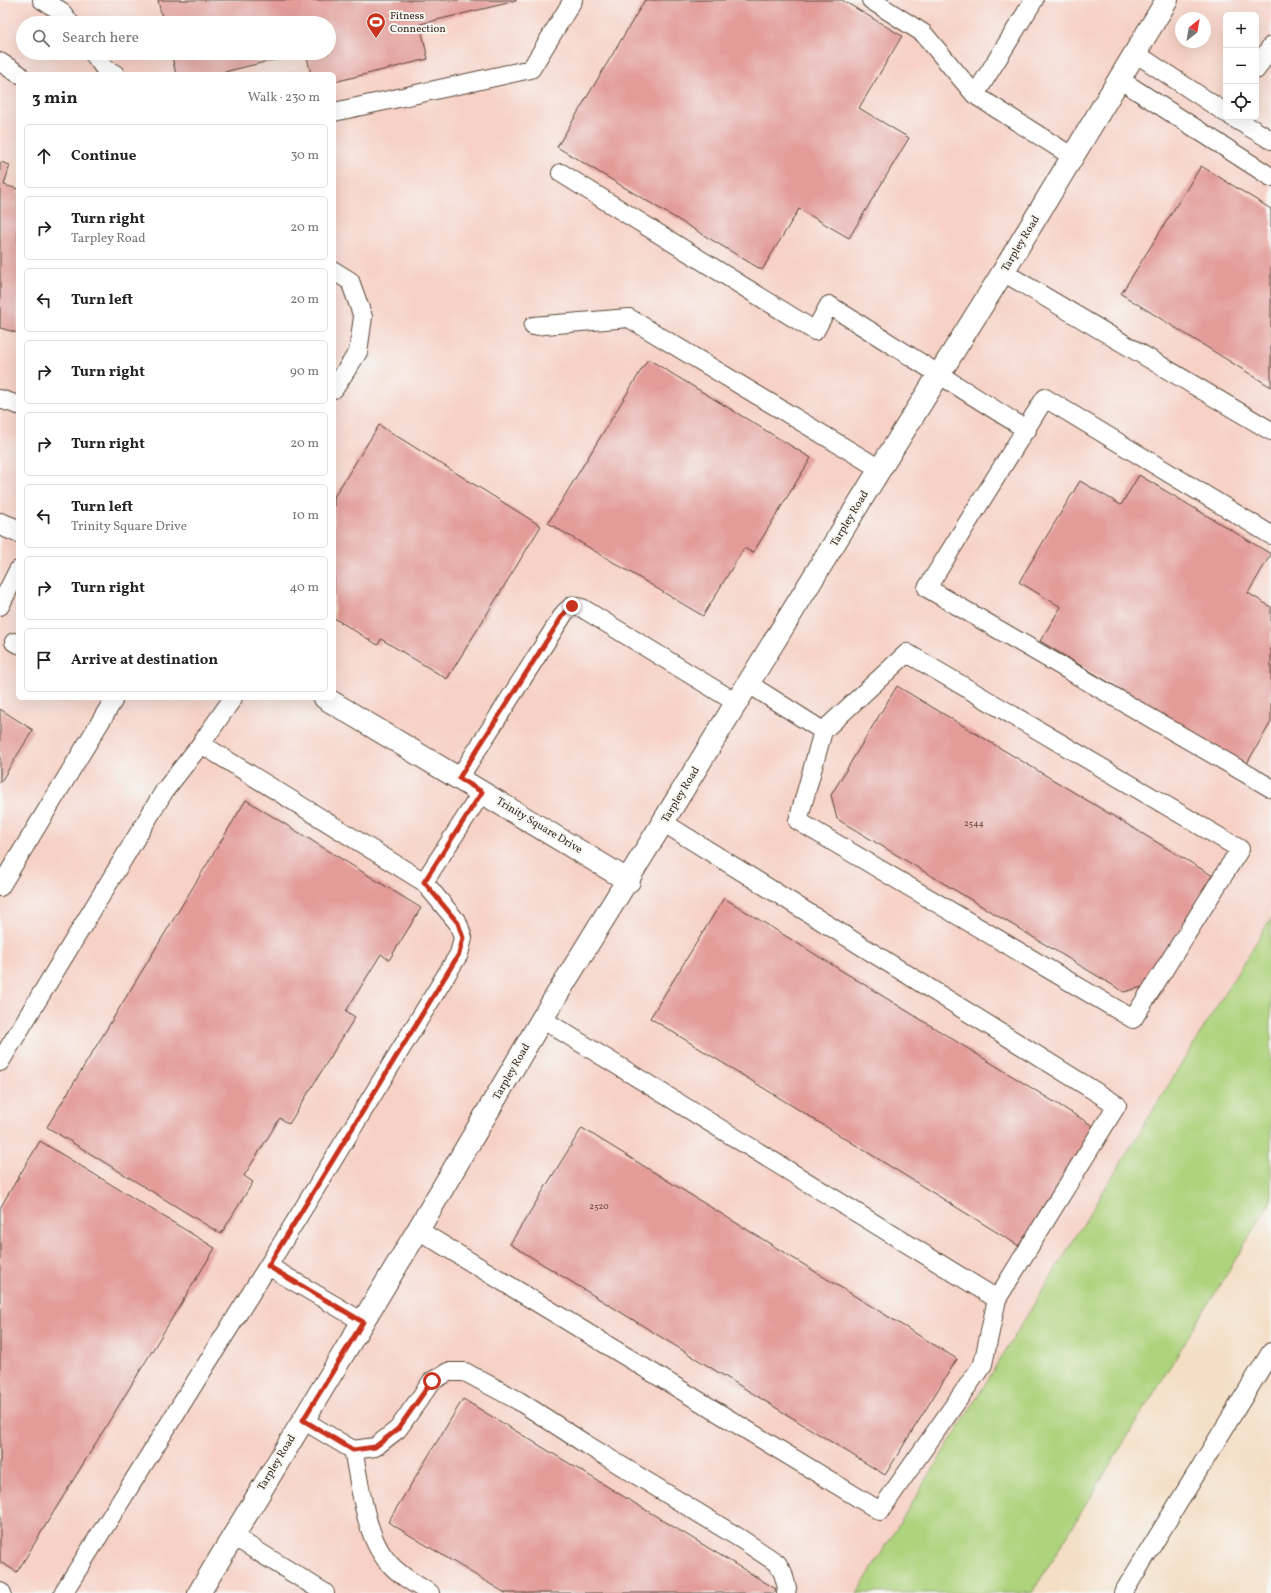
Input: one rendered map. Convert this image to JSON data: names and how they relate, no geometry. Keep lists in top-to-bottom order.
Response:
{
  "streets": {
    "street": ["Tarpley Road", "Trinity Square Drive"]
  },
  "crossings": [
    ["Tarpley Road", "Trinity Square Drive"]
  ],
  "places": {
    "sports": ["Fitness Connection"]
  },
  "house_numbers": ["2544", "2520"],
  "north": "top right",
  "page": {
    "map_buttons": ["+", "−"],
    "search": "Search here",
    "heading": ["3 min", "Walk · 230 m"],
    "list": [
      ["Continue", "30 m"],
      ["Turn right", "Tarpley Road", "20 m"],
      ["Turn left", "20 m"],
      ["Turn right", "90 m"],
      ["Turn right", "20 m"],
      ["Turn left", "Trinity Square Drive", "10 m"],
      ["Turn right", "40 m"],
      "Arrive at destination"
    ]
  }
}
